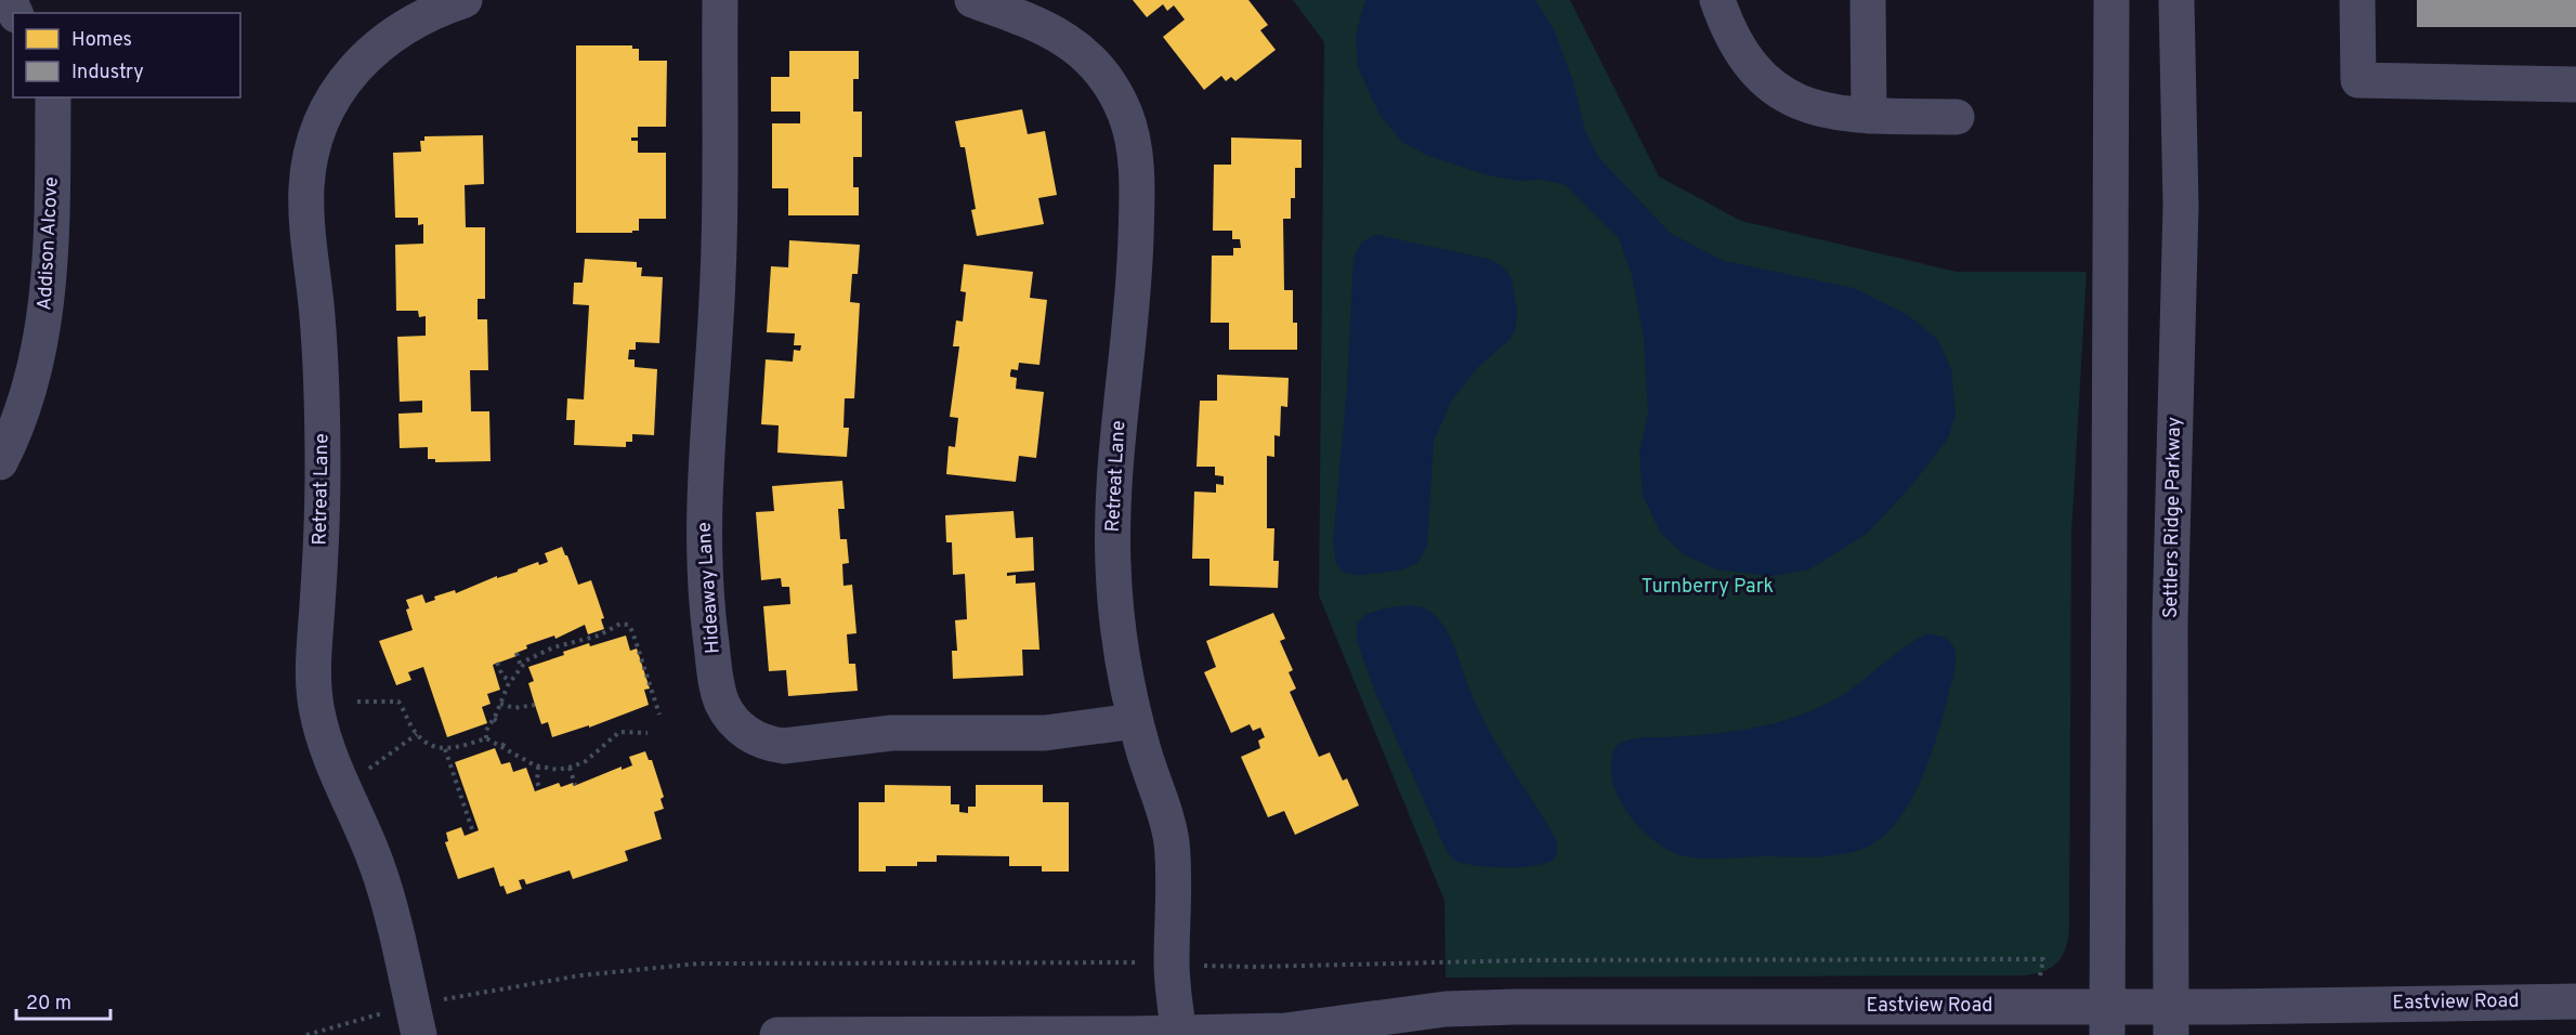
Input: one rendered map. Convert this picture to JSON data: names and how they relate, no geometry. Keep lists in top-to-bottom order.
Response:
{
  "streets": {
    "street": [
      "Addison Alcove",
      "Retreat Lane",
      "Settlers Ridge Parkway",
      "Hideaway Lane",
      "Eastview Road"
    ]
  },
  "crossings": [
    ["Retreat Lane", "Hideaway Lane"],
    ["Retreat Lane", "Eastview Road"],
    ["Settlers Ridge Parkway", "Eastview Road"]
  ],
  "parks": ["Turnberry Park"],
  "legend": ["Homes", "Industry"],
  "scale_bar": "20 m"
}
